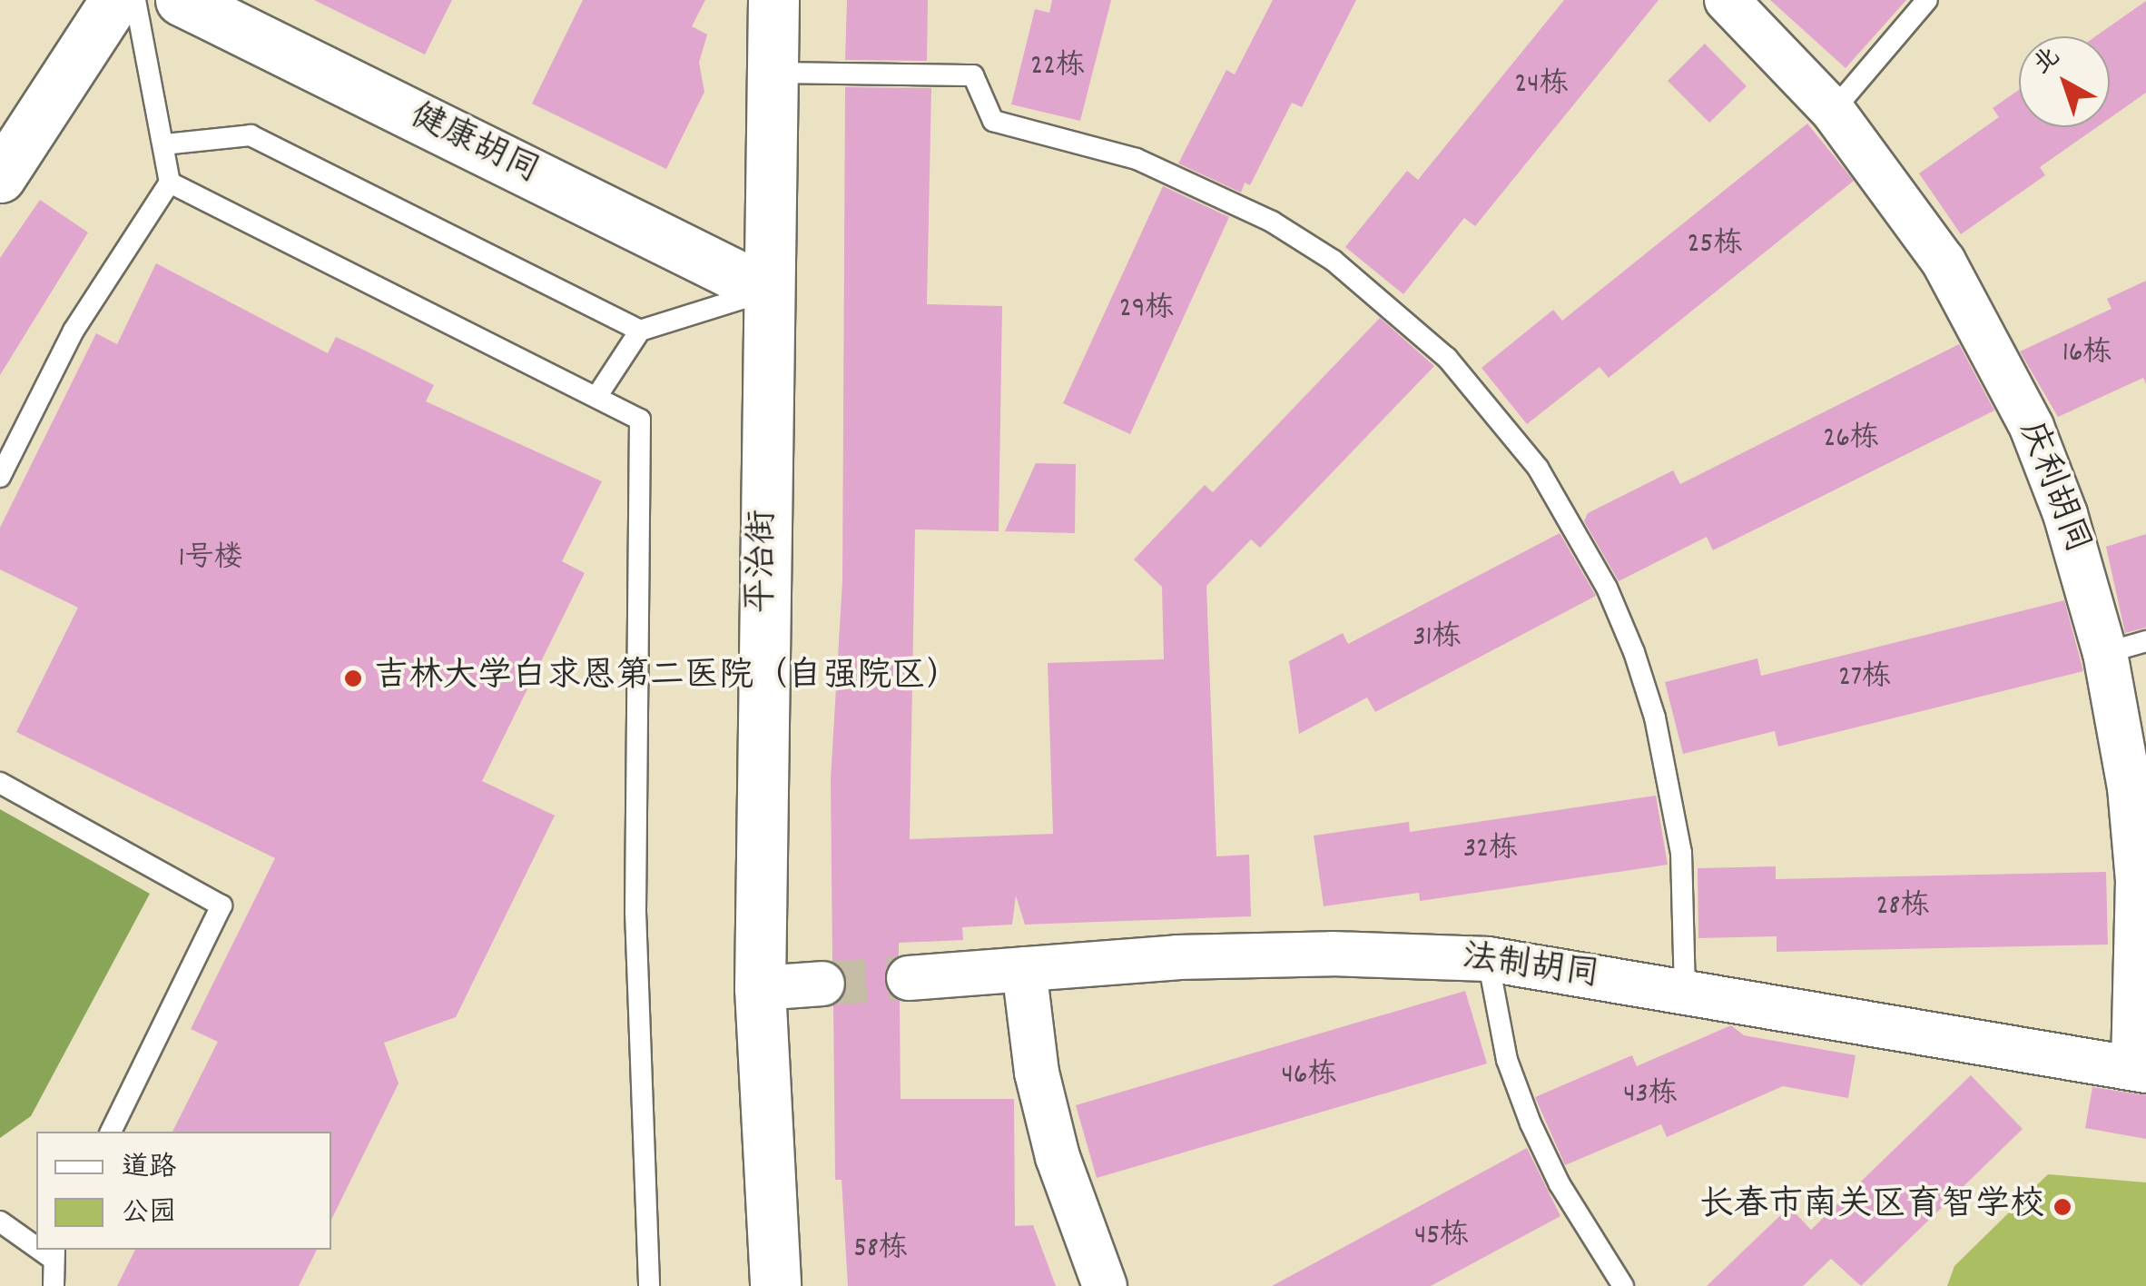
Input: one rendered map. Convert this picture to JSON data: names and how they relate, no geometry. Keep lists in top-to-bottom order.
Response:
{
  "streets": {
    "street": [
      "健康胡同",
      "庆利胡同",
      "平治街",
      "法制胡同"
    ]
  },
  "crossings": [
    ["健康胡同", "平治街"],
    ["庆利胡同", "法制胡同"]
  ],
  "places": ["吉林大学白求恩第二医院（自强院区）", "长春市南关区育智学校"],
  "house_numbers": [
    "22栋",
    "24栋",
    "25栋",
    "29栋",
    "16栋",
    "26栋",
    "1号楼",
    "31栋",
    "27栋",
    "32栋",
    "28栋",
    "46栋",
    "43栋",
    "45栋",
    "58栋"
  ],
  "legend": ["道路", "公园"],
  "north": "top left"
}
